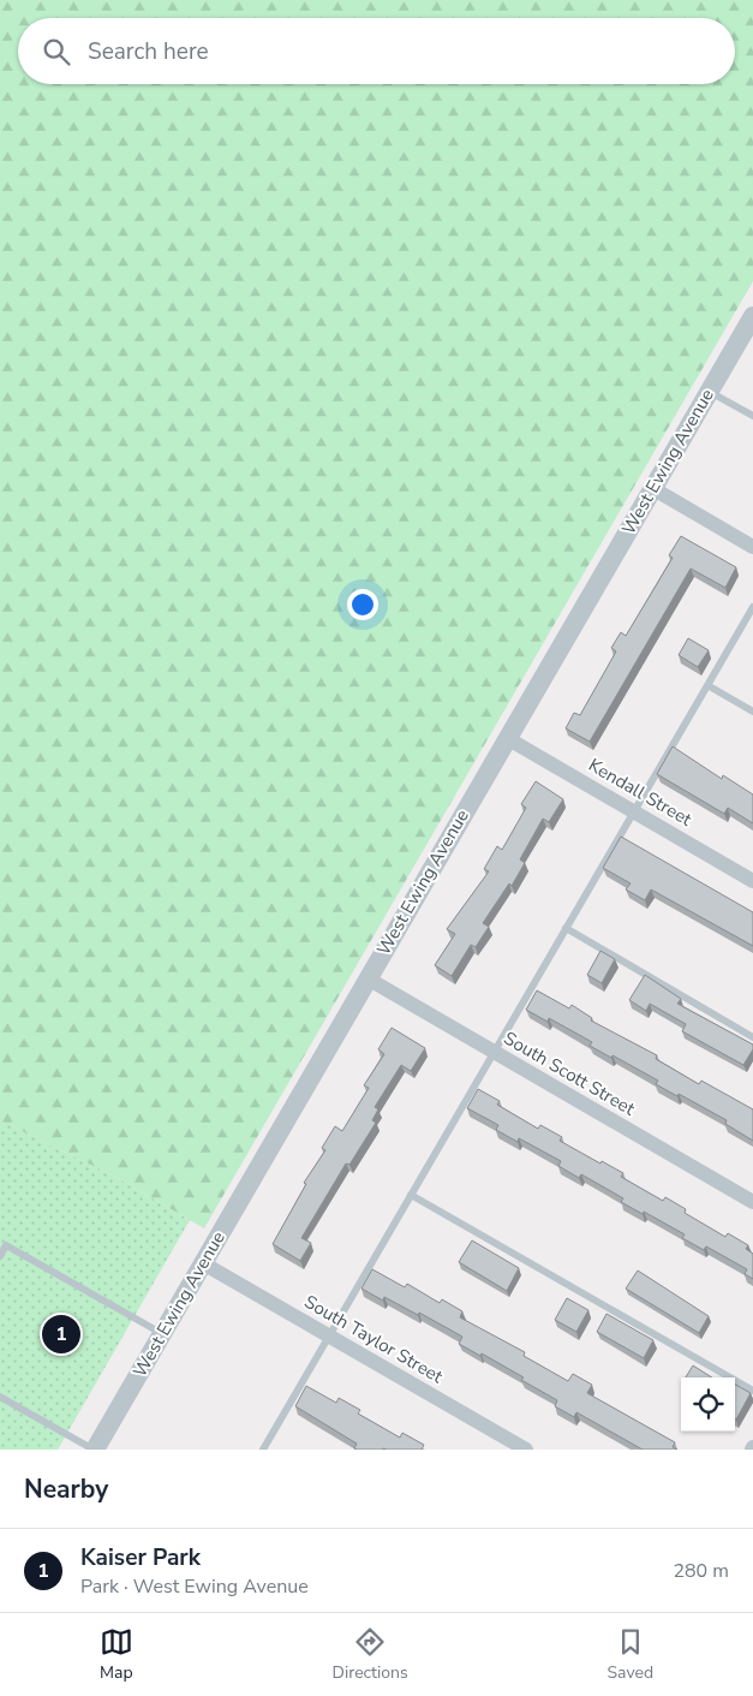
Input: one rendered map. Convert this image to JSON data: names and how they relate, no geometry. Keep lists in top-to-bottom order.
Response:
{
  "streets": {
    "street": [
      "West Ewing Avenue",
      "Kendall Street",
      "South Scott Street",
      "South Taylor Street"
    ]
  },
  "crossings": [
    ["West Ewing Avenue", "Kendall Street"],
    ["West Ewing Avenue", "South Scott Street"],
    ["West Ewing Avenue", "South Taylor Street"]
  ],
  "page": {
    "search": "Search here",
    "pins": "1",
    "heading": "Nearby",
    "list": [
      {
        "mark": "1",
        "name": "Kaiser Park",
        "note": "Park · West Ewing Avenue",
        "value": "280 m"
      }
    ],
    "nav": ["Map", "Directions", "Saved"]
  }
}
